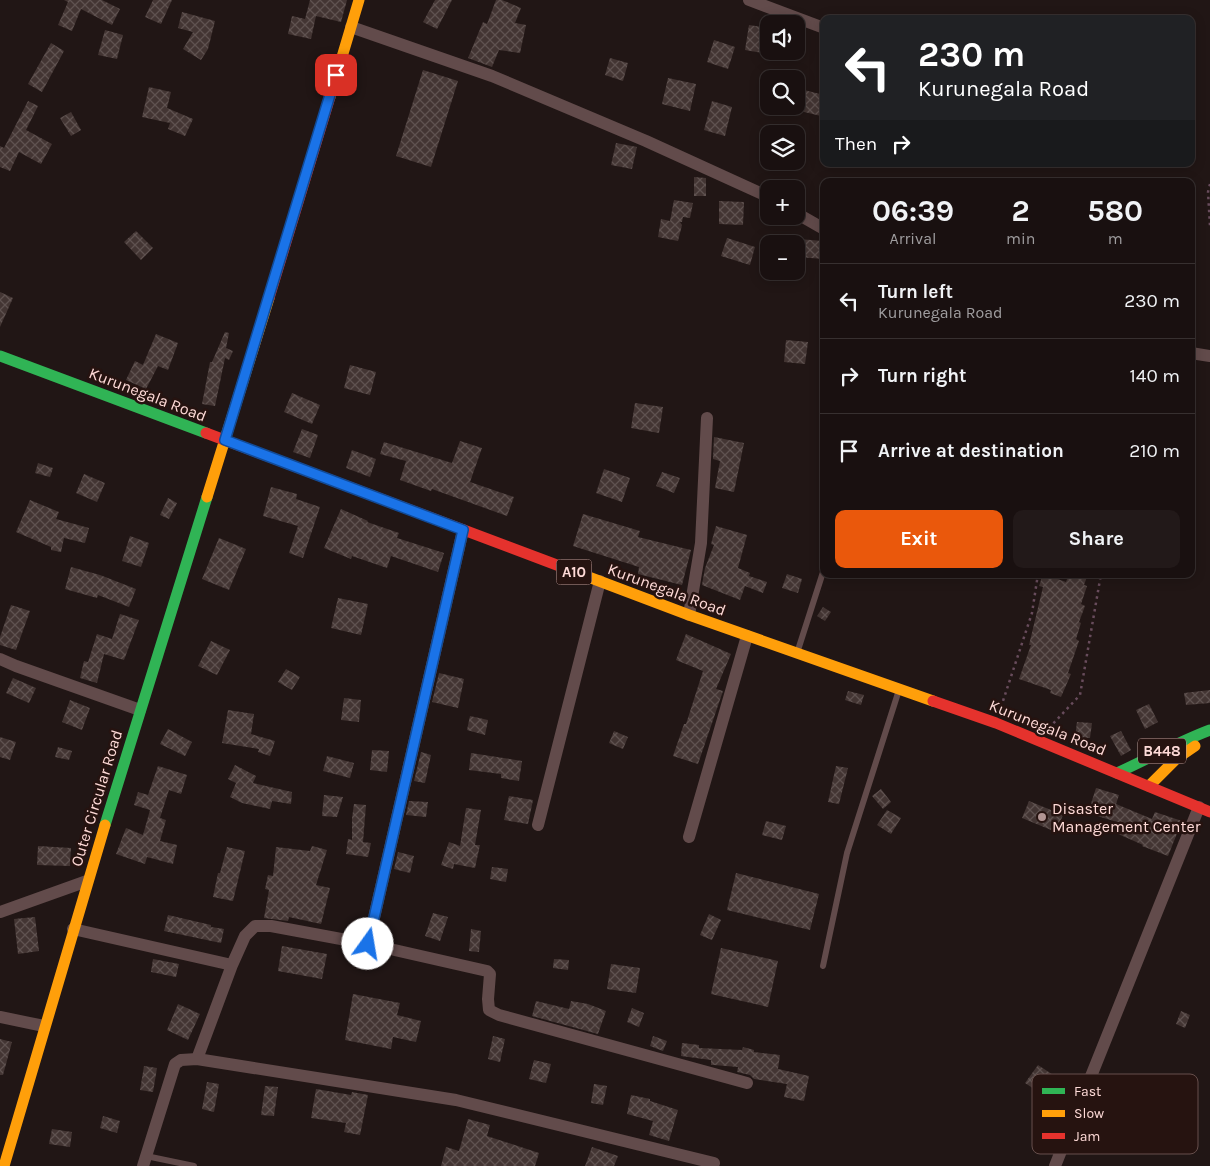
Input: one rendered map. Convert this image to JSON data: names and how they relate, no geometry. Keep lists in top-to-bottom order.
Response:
{
  "streets": {
    "main road": [
      "Kurunegala Road",
      "A10",
      "B448",
      "Outer Circular Road"
    ]
  },
  "crossings": [
    ["Kurunegala Road", "B448"],
    ["Kurunegala Road", "Outer Circular Road"]
  ],
  "places": ["Disaster Management Center"],
  "legend": ["Fast", "Slow", "Jam"],
  "page": {
    "map_buttons": ["+", "−"],
    "turn": ["230 m", "Kurunegala Road"],
    "then": "Then",
    "eta": [
      "06:39",
      "Arrival",
      "2",
      "min",
      "580",
      "m"
    ],
    "list": [
      {
        "name": "Turn left",
        "note": "Kurunegala Road",
        "value": "230 m"
      },
      {
        "name": "Turn right",
        "value": "140 m"
      },
      {
        "name": "Arrive at destination",
        "value": "210 m"
      }
    ],
    "buttons": ["Exit", "Share"]
  }
}
